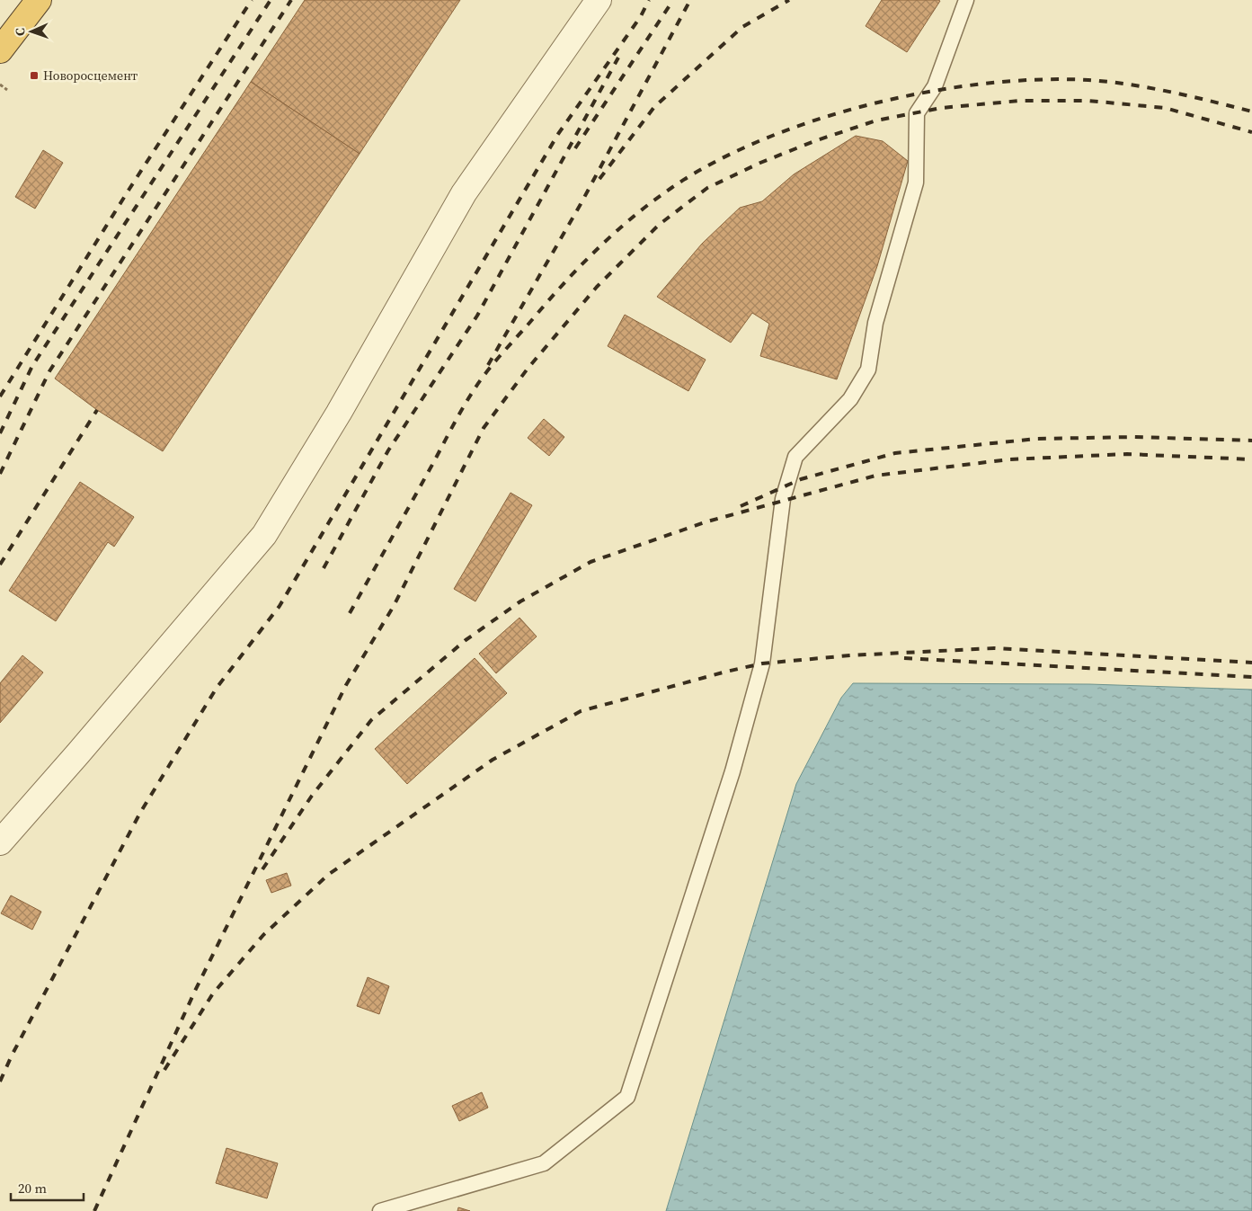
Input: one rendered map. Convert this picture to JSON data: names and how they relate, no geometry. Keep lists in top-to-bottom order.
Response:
{
  "places": {
    "transit": ["Новоросцемент"]
  },
  "scale_bar": "20 m",
  "north": "left"
}
